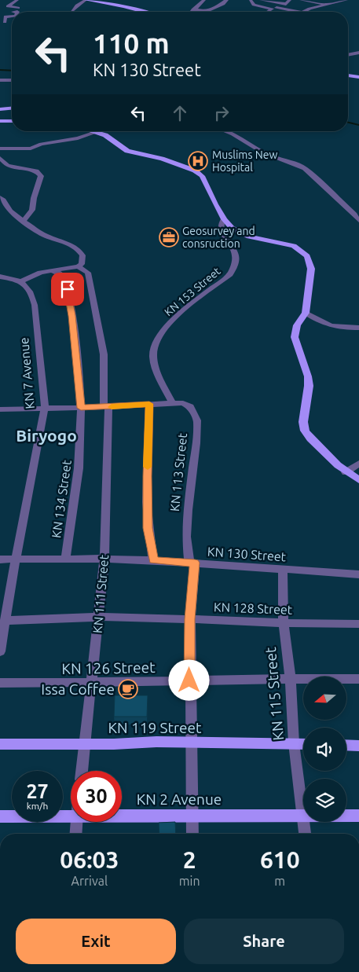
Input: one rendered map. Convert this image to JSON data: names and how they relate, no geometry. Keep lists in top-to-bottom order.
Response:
{
  "streets": {
    "main road": ["KN 119 Street", "KN 2 Avenue"],
    "street": [
      "KN 153 Street",
      "KN 7 Avenue",
      "KN 113 Street",
      "KN 134 Street",
      "KN 130 Street",
      "KN 111 Street",
      "KN 128 Street",
      "KN 126 Street",
      "KN 115 Street"
    ]
  },
  "crossings": [
    ["KN 153 Street", "KN 113 Street"],
    ["KN 7 Avenue", "KN 113 Street"],
    ["KN 7 Avenue", "KN 130 Street"],
    ["KN 7 Avenue", "KN 128 Street"],
    ["KN 113 Street", "KN 134 Street"],
    ["KN 113 Street", "KN 130 Street"],
    ["KN 113 Street", "KN 111 Street"],
    ["KN 113 Street", "KN 128 Street"],
    ["KN 113 Street", "KN 126 Street"],
    ["KN 113 Street", "KN 119 Street"],
    ["KN 113 Street", "KN 2 Avenue"],
    ["KN 134 Street", "KN 130 Street"],
    ["KN 130 Street", "KN 111 Street"],
    ["KN 130 Street", "KN 115 Street"],
    ["KN 111 Street", "KN 128 Street"],
    ["KN 111 Street", "KN 126 Street"],
    ["KN 111 Street", "KN 119 Street"],
    ["KN 128 Street", "KN 115 Street"],
    ["KN 126 Street", "KN 115 Street"],
    ["KN 115 Street", "KN 119 Street"],
    ["KN 115 Street", "KN 2 Avenue"]
  ],
  "districts": ["Biryogo"],
  "places": {
    "hospital": ["Muslims New Hospital"],
    "office": ["Geosurvey and consruction"],
    "cafe": ["Issa Coffee"]
  },
  "north": "left",
  "page": {
    "turn": ["110 m", "KN 130 Street"],
    "speed": "27 km/h",
    "limit": "30",
    "eta": [
      "06:03",
      "Arrival",
      "2",
      "min",
      "610",
      "m"
    ],
    "buttons": ["Exit", "Share"]
  }
}
